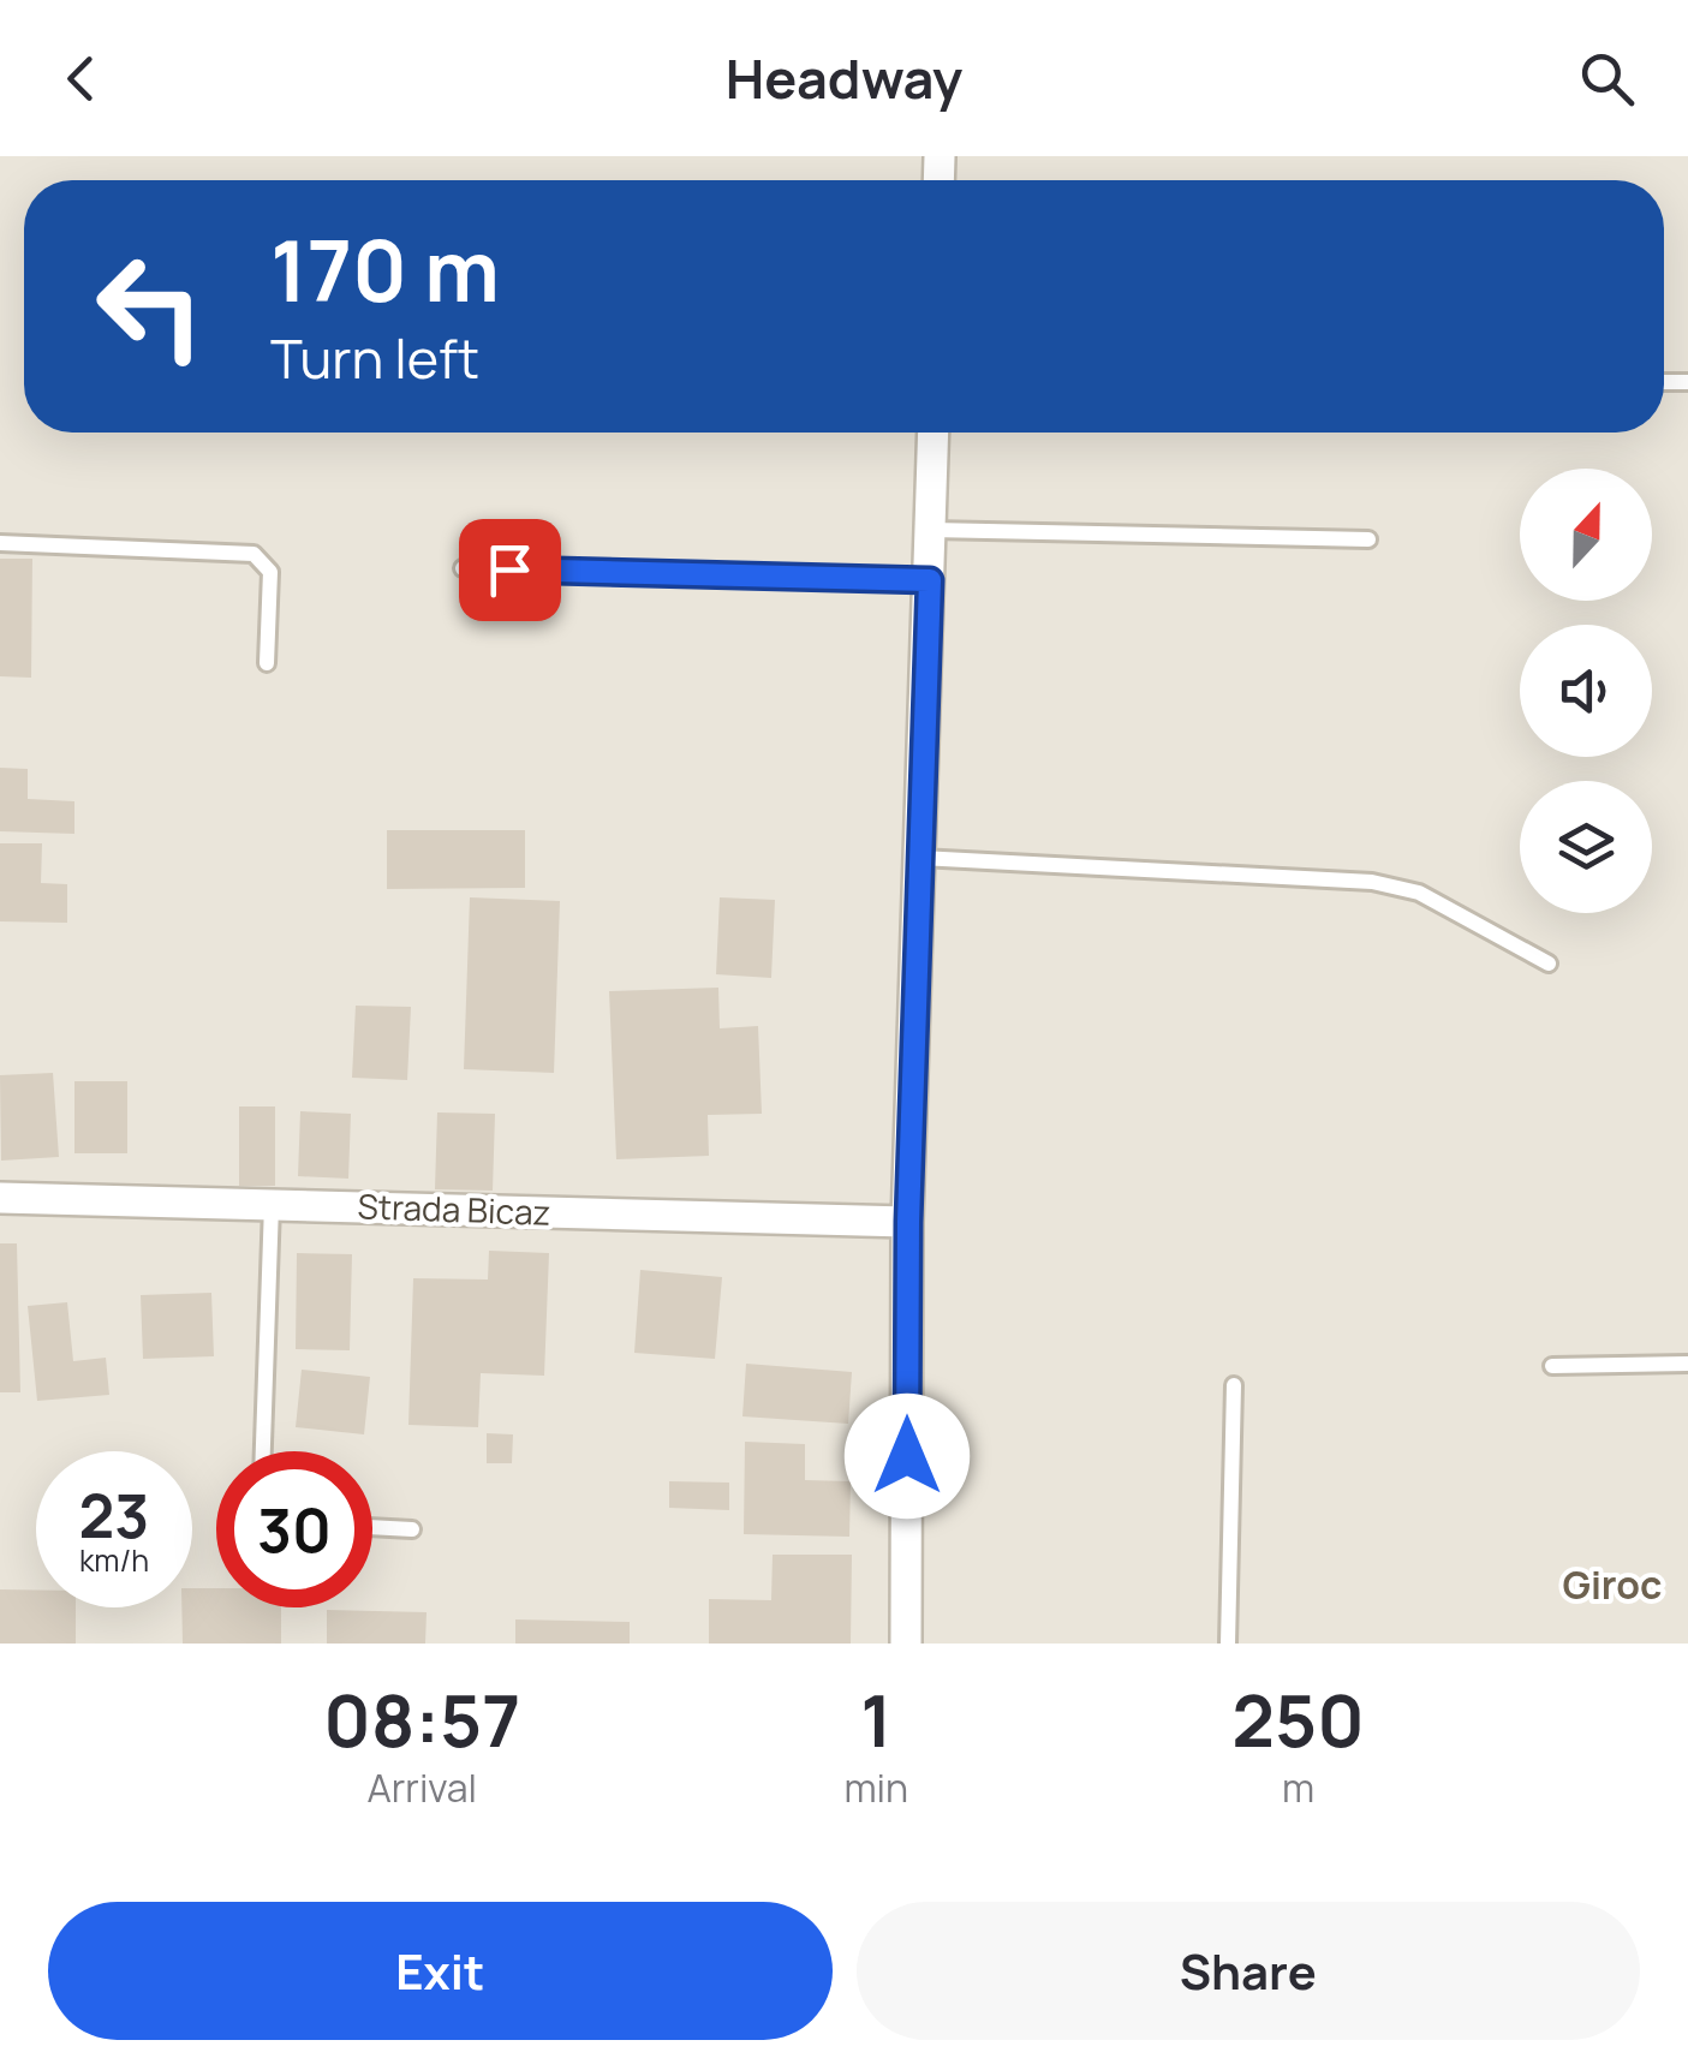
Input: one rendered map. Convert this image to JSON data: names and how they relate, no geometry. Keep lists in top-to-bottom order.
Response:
{
  "streets": {
    "street": ["Strada Bicaz"]
  },
  "districts": ["Giroc"],
  "north": "top",
  "page": {
    "header": "Headway",
    "turn": ["170 m", "Turn left"],
    "speed": "23 km/h",
    "limit": "30",
    "eta": [
      "08:57",
      "Arrival",
      "1",
      "min",
      "250",
      "m"
    ],
    "buttons": ["Exit", "Share"]
  }
}
